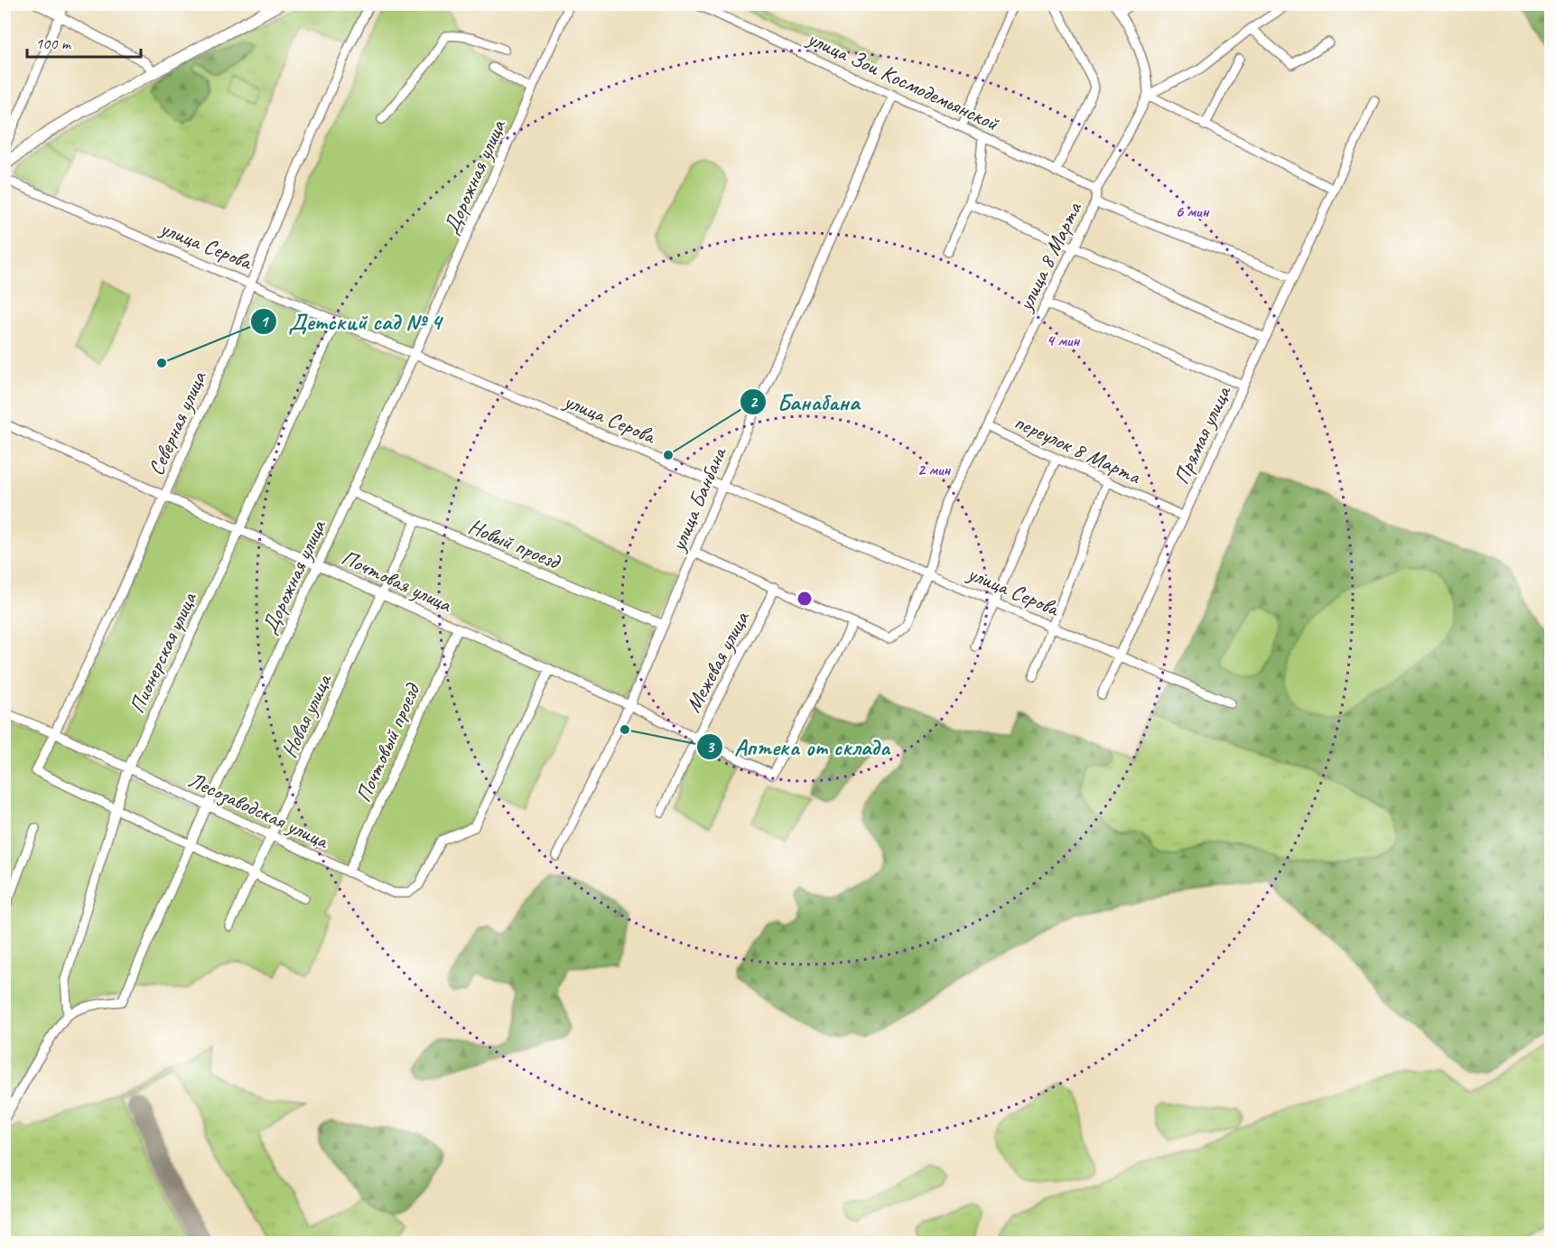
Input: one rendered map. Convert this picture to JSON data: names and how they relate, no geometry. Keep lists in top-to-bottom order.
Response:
{
  "streets": {
    "street": [
      "улица Зои Космодемьянской",
      "Дорожная улица",
      "улица Серова",
      "улица 8 Марта",
      "Северная улица",
      "Прямая улица",
      "переулок 8 Марта",
      "улица Банбана",
      "Новый проезд",
      "Почтовая улица",
      "Пионерская улица",
      "Межевая улица",
      "Новая улица",
      "Почтовый проезд",
      "Лесозаводская улица"
    ]
  },
  "crossings": [
    ["улица Зои Космодемьянской", "улица 8 Марта"],
    ["улица Зои Космодемьянской", "улица Банбана"],
    ["Дорожная улица", "улица Серова"],
    ["Дорожная улица", "Новый проезд"],
    ["Дорожная улица", "Почтовая улица"],
    ["Дорожная улица", "Пионерская улица"],
    ["Дорожная улица", "Лесозаводская улица"],
    ["улица Серова", "улица 8 Марта"],
    ["улица Серова", "Северная улица"],
    ["улица Серова", "Прямая улица"],
    ["улица Серова", "улица Банбана"],
    ["улица Серова", "Пионерская улица"],
    ["улица 8 Марта", "переулок 8 Марта"],
    ["улица 8 Марта", "Почтовая улица"],
    ["Северная улица", "Почтовая улица"],
    ["Северная улица", "Пионерская улица"],
    ["Северная улица", "Лесозаводская улица"],
    ["Прямая улица", "переулок 8 Марта"],
    ["улица Банбана", "Новый проезд"],
    ["улица Банбана", "Почтовая улица"],
    ["Новый проезд", "Новая улица"],
    ["Почтовая улица", "Пионерская улица"],
    ["Почтовая улица", "Межевая улица"],
    ["Почтовая улица", "Новая улица"],
    ["Почтовая улица", "Почтовый проезд"],
    ["Почтовая улица", "Лесозаводская улица"],
    ["Пионерская улица", "Лесозаводская улица"],
    ["Новая улица", "Лесозаводская улица"],
    ["Почтовый проезд", "Лесозаводская улица"]
  ],
  "places": ["Детский сад № 4", "Банабана", "Аптека от склада"],
  "scale_bar": "100 m",
  "rings": ["6 мин", "4 мин", "2 мин"]
}
